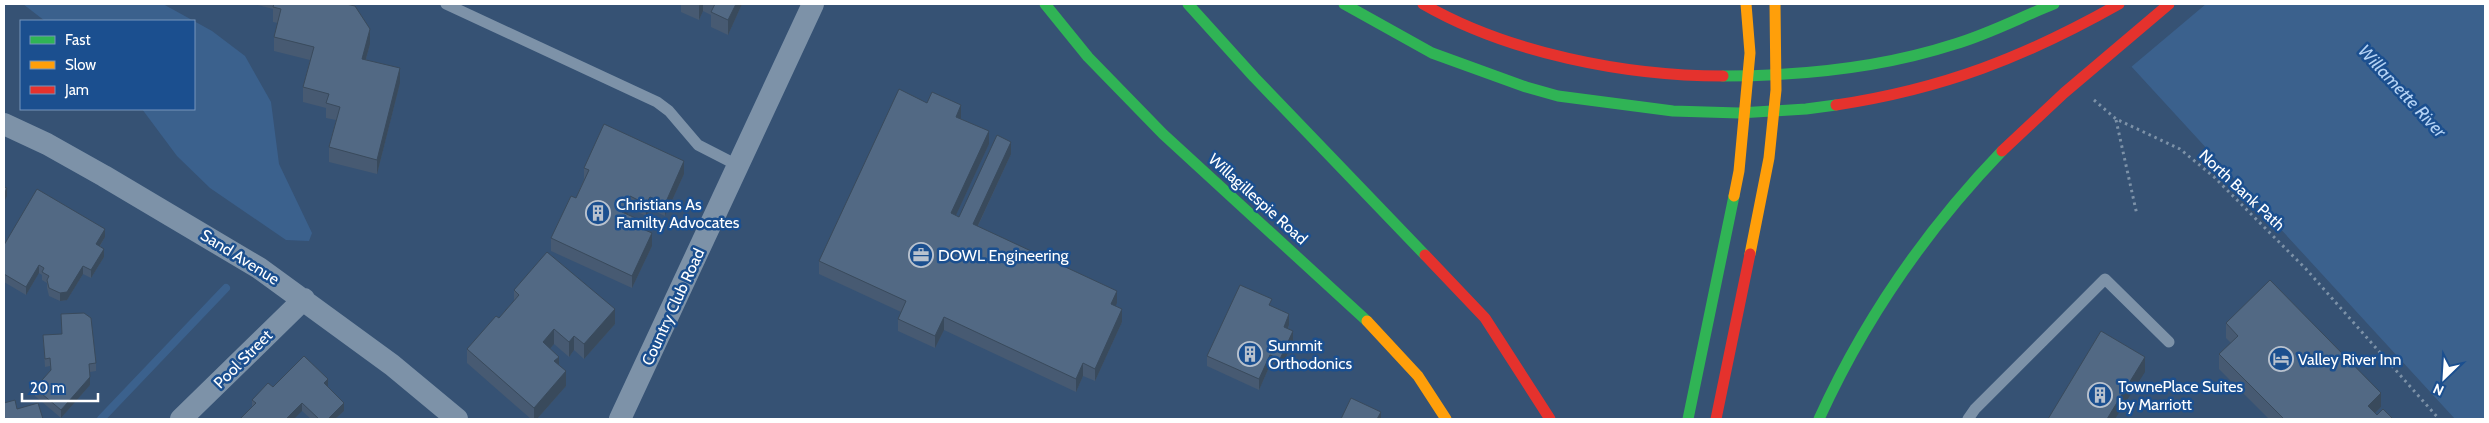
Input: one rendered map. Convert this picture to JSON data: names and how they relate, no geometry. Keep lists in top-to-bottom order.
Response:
{
  "streets": {
    "main road": ["Willagillespie Road"],
    "street": ["Sand Avenue", "Country Club Road", "Pool Street"],
    "path": ["North Bank Path"]
  },
  "crossings": [
    ["Sand Avenue", "Pool Street"]
  ],
  "water": ["Willamette River"],
  "places": {
    "building": ["Christians As Familty Advocates", "Summit Orthodonics", "TownePlace Suites by Marriott"],
    "office": ["DOWL Engineering"],
    "hotel": ["Valley River Inn"]
  },
  "legend": ["Fast", "Slow", "Jam"],
  "scale_bar": "20 m",
  "north": "bottom left"
}
